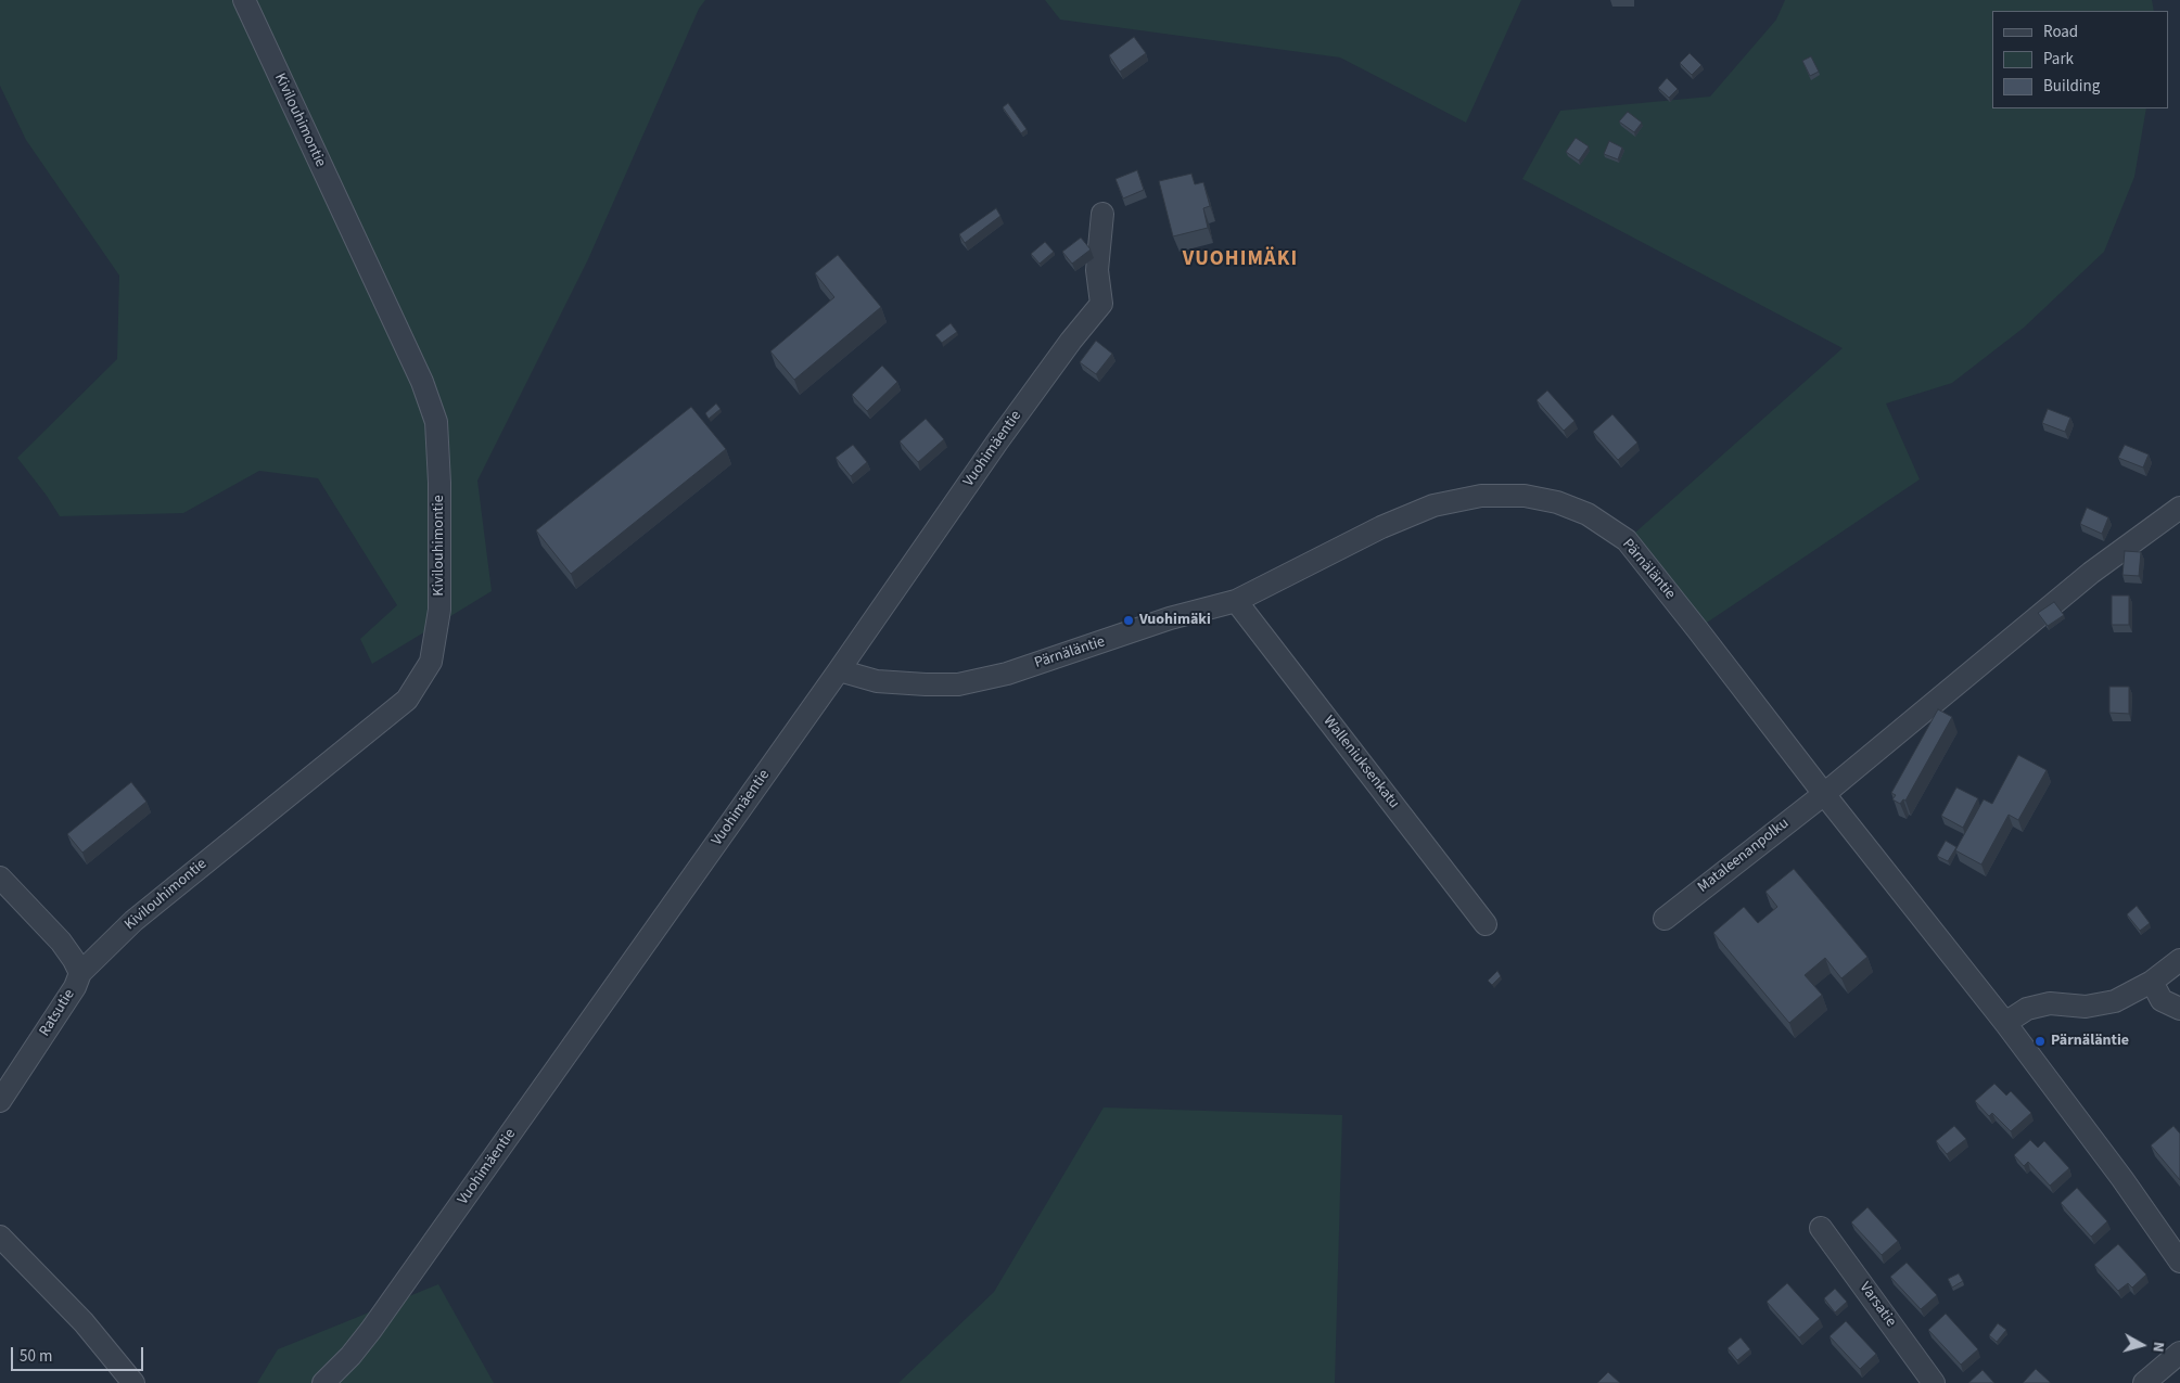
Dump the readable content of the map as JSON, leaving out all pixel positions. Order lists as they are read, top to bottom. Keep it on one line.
{"streets":{"street":["Kivilouhimontie","Vuohimäentie","Pärnäläntie","Walleniuksenkatu","Mataleenanpolku","Ratsutie","Varsatie"]},"crossings":[["Kivilouhimontie","Ratsutie"],["Vuohimäentie","Pärnäläntie"],["Pärnäläntie","Walleniuksenkatu"],["Pärnäläntie","Mataleenanpolku"]],"districts":["VUOHIMÄKI"],"places":["Vuohimäki","Pärnäläntie"],"legend":["Road","Park","Building"],"scale_bar":"50 m","north":"right"}
